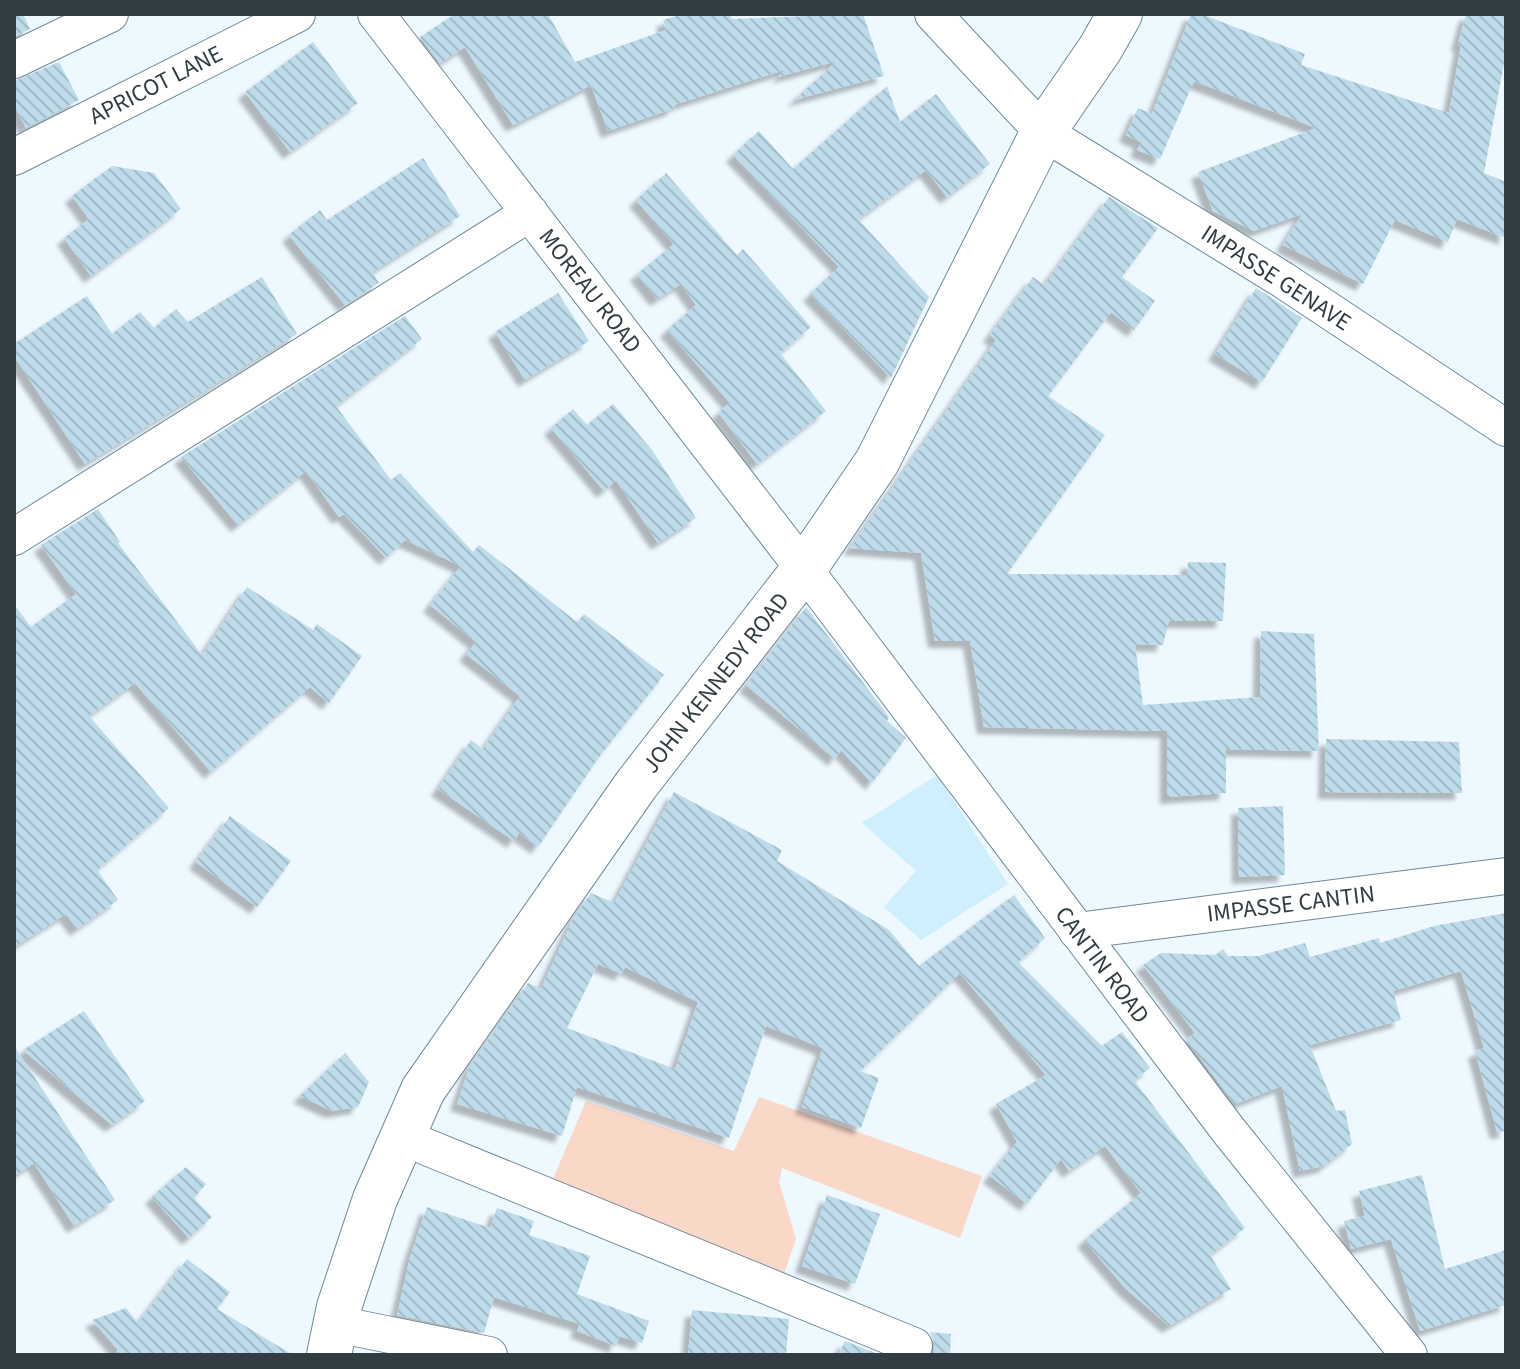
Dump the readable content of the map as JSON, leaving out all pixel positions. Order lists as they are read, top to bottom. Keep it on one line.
{"streets":{"main road":["JOHN KENNEDY ROAD"],"street":["APRICOT LANE","IMPASSE GENAVE","MOREAU ROAD","IMPASSE CANTIN","CANTIN ROAD"]},"crossings":[["IMPASSE GENAVE","JOHN KENNEDY ROAD"],["MOREAU ROAD","JOHN KENNEDY ROAD"],["MOREAU ROAD","CANTIN ROAD"],["JOHN KENNEDY ROAD","CANTIN ROAD"],["IMPASSE CANTIN","CANTIN ROAD"]]}
